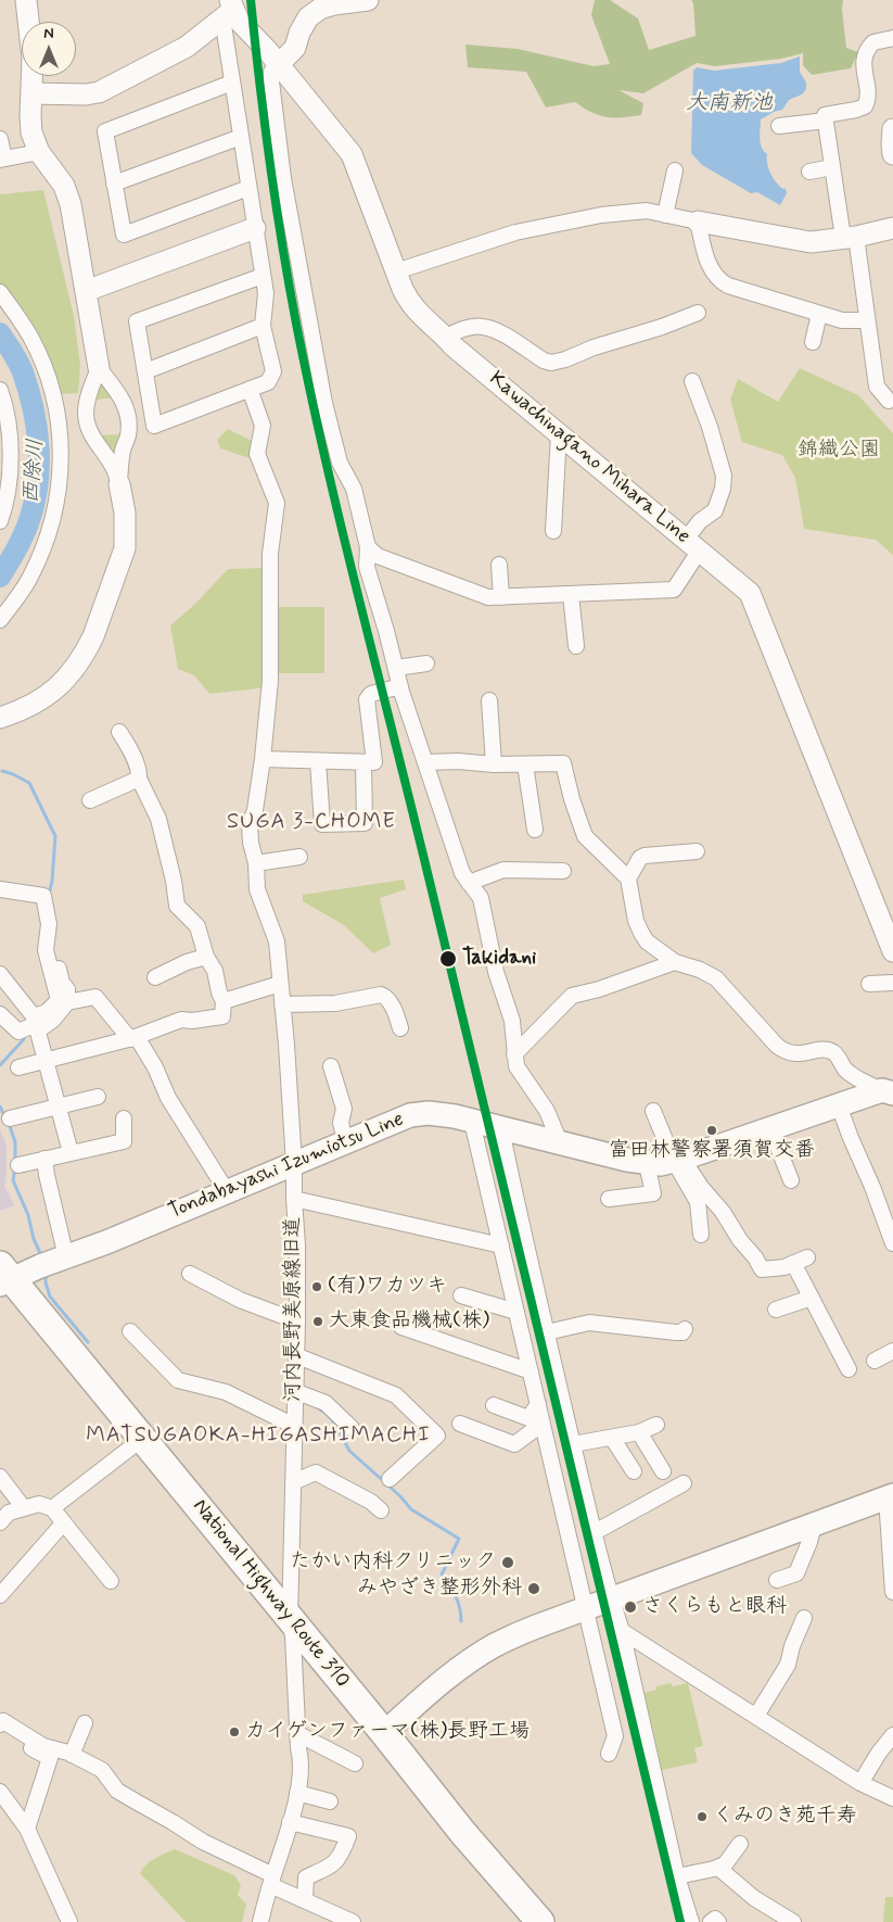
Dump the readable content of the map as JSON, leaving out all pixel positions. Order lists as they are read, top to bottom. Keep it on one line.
{"streets":{"highway":["National Highway Route 310"],"main road":["Tondabayashi Izumiotsu Line"],"street":["Kawachinagano Mihara Line","河内長野美原線旧道"]},"crossings":[["Tondabayashi Izumiotsu Line","河内長野美原線旧道"],["Tondabayashi Izumiotsu Line","National Highway Route 310"],["河内長野美原線旧道","National Highway Route 310"]],"districts":["SUGA 3-CHOME","MATSUGAOKA-HIGASHIMACHI"],"water":["大南新池","西除川"],"parks":["錦織公園"],"places":["Takidani","富田林警察署須賀交番","(有)ワカツキ","大東食品機械(株)","たかい内科クリニック","みやざき整形外科","さくらもと眼科","カイゲンファーマ(株)長野工場","くみのき苑千寿"],"north":"top"}
